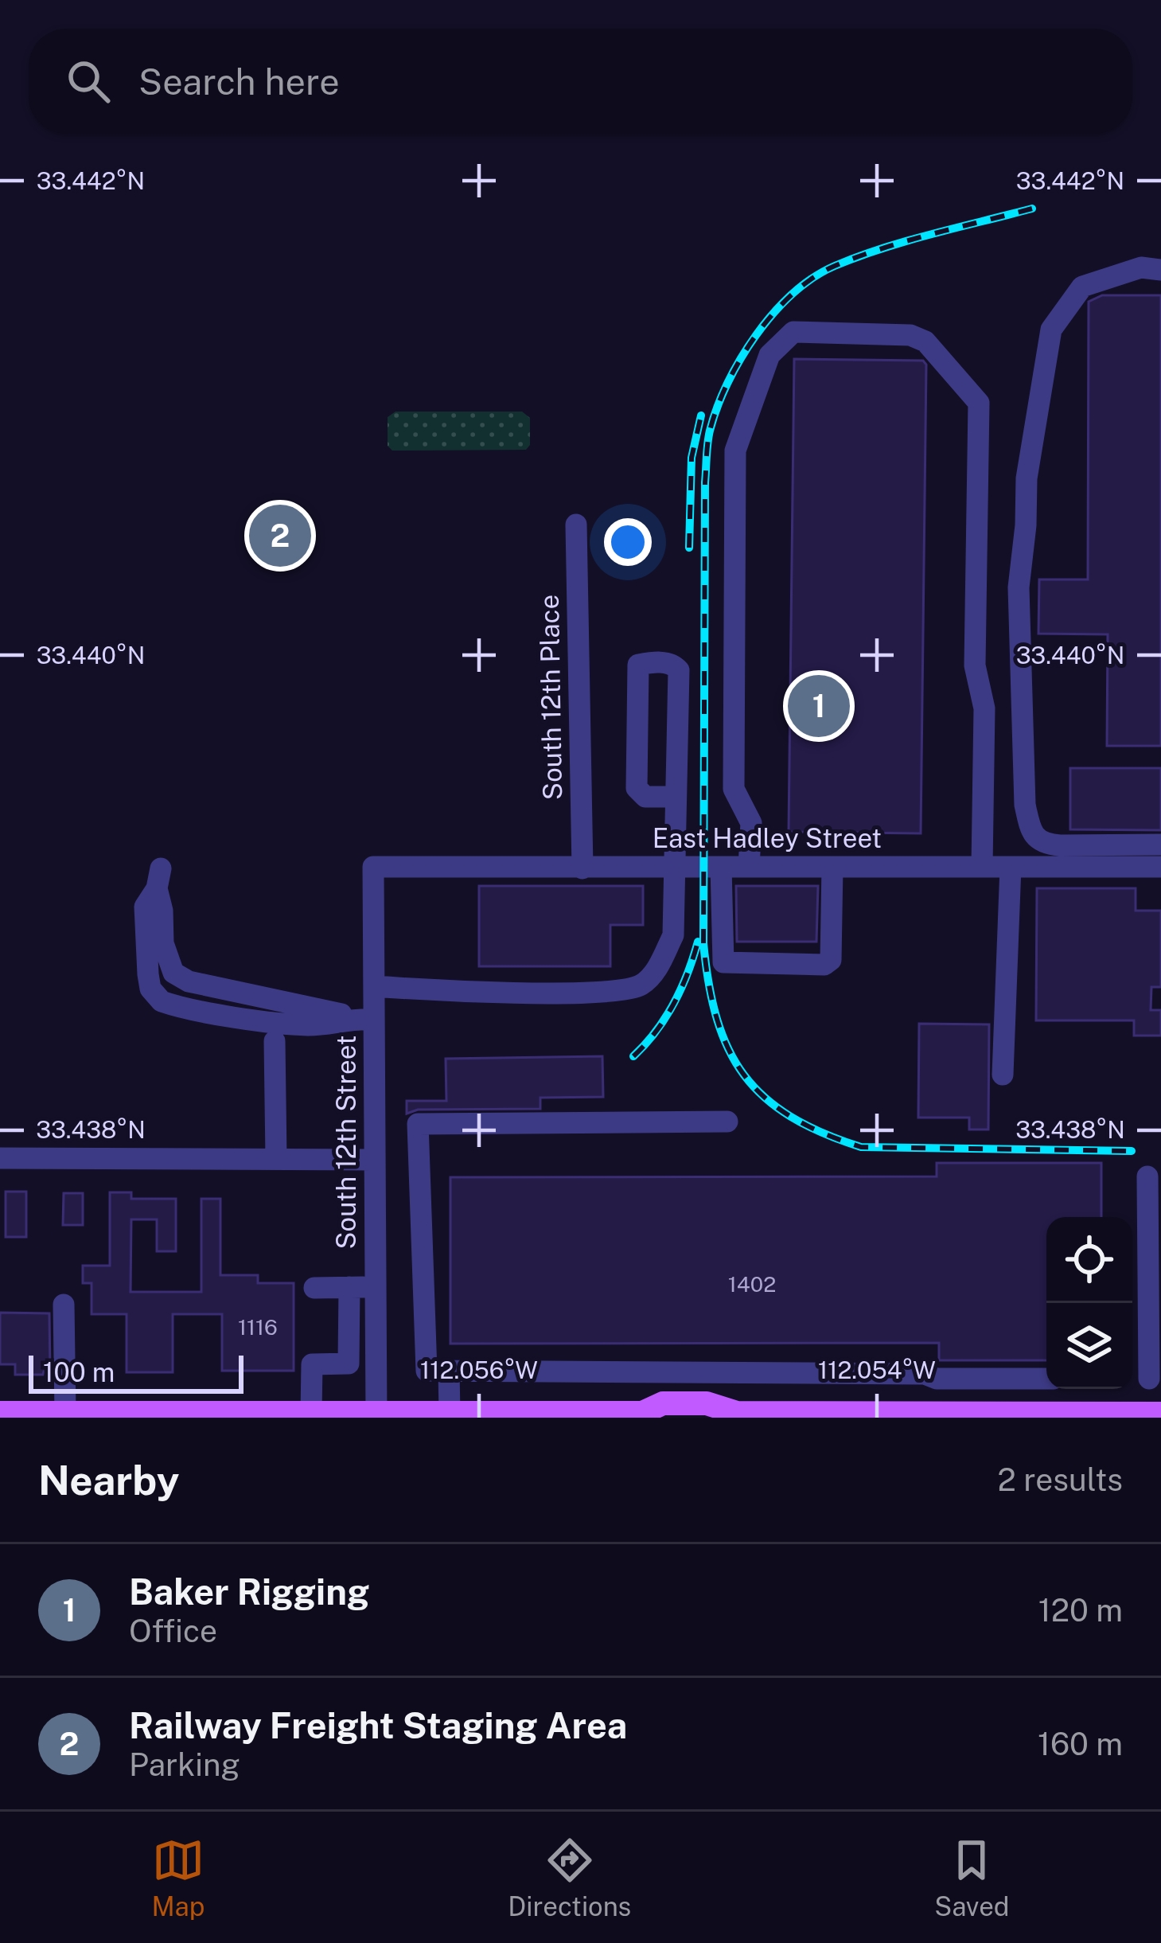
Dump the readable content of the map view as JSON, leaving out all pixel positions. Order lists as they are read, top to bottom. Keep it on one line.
{"streets":{"street":["South 12th Place","East Hadley Street","South 12th Street"]},"crossings":[["South 12th Place","East Hadley Street"],["East Hadley Street","South 12th Street"]],"house_numbers":["1402","1116"],"scale_bar":"100 m","page":{"search":"Search here","pins":["2","1"],"scale":"100 m","heading":["Nearby","2 results"],"list":[{"mark":"1","name":"Baker Rigging","note":"Office","value":"120 m"},{"mark":"2","name":"Railway Freight Staging Area","note":"Parking","value":"160 m"}],"nav":["Map","Directions","Saved"]},"coordinates":["33.442°N","33.440°N","33.438°N","112.056°W","112.054°W"]}
